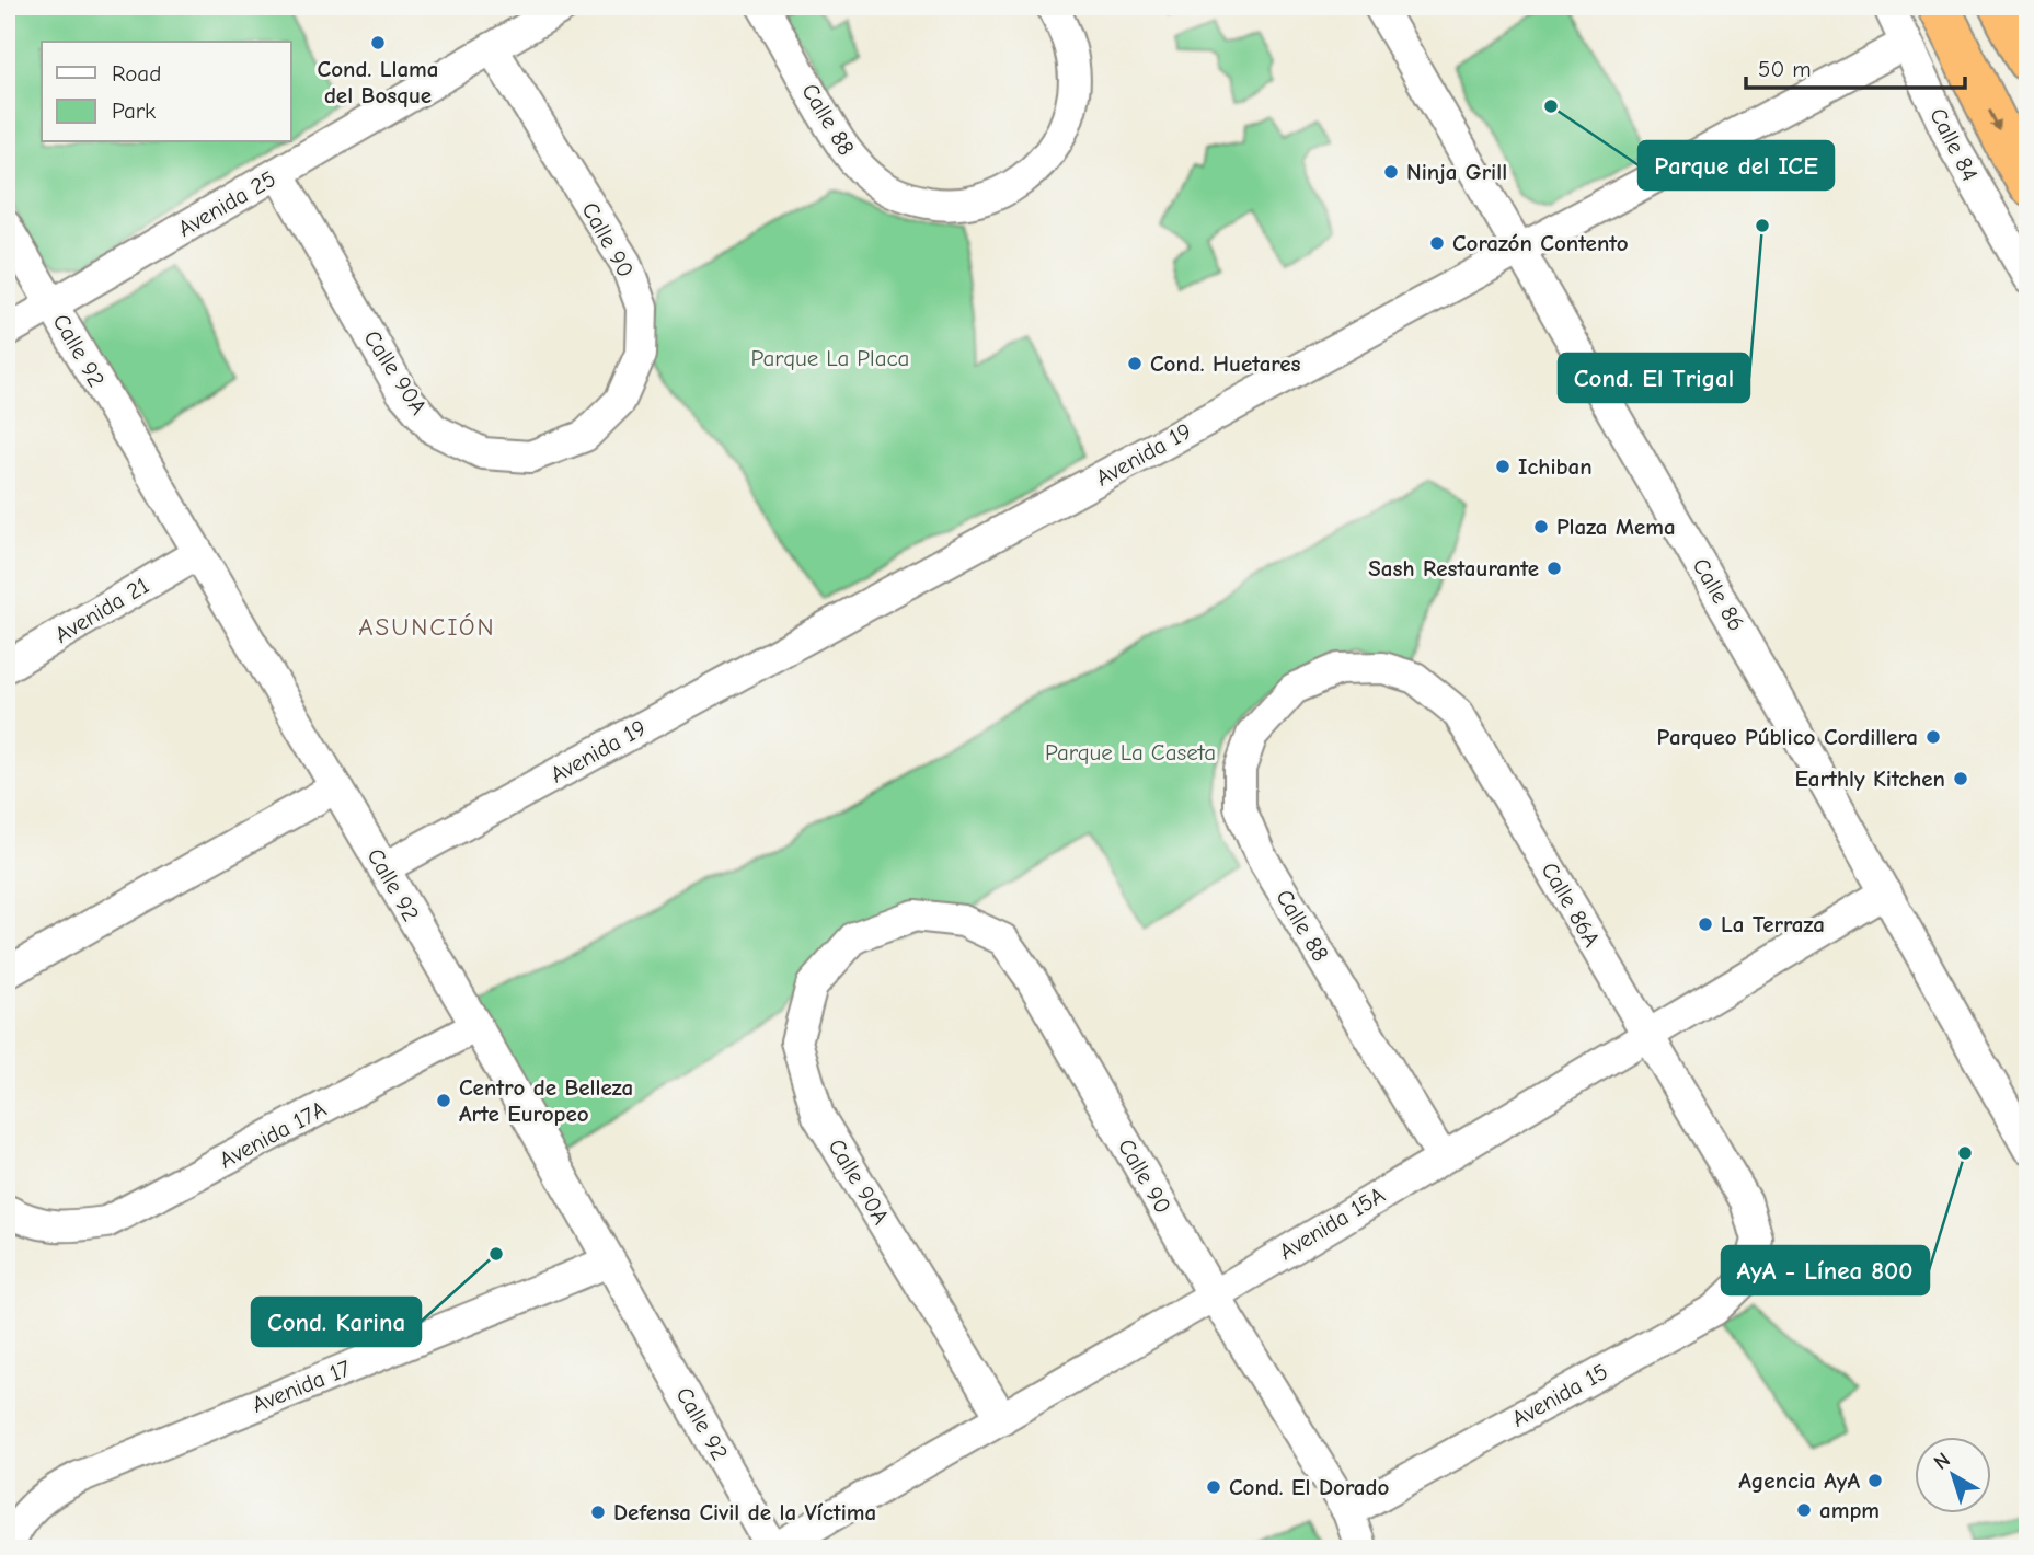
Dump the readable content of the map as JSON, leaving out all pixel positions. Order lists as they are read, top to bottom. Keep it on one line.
{"streets":{"street":["Calle 88","Calle 84","Avenida 25","Calle 90","Calle 92","Calle 90A","Avenida 19","Calle 86","Avenida 21","Calle 86A","Avenida 17A","Avenida 15A","Avenida 17","Avenida 15"]},"crossings":[["Calle 88","Calle 86A"],["Calle 88","Avenida 15A"],["Calle 84","Avenida 19"],["Avenida 25","Calle 90"],["Avenida 25","Calle 92"],["Avenida 25","Calle 90A"],["Calle 90","Calle 90A"],["Calle 90","Avenida 15A"],["Calle 90","Avenida 15"],["Calle 92","Avenida 19"],["Calle 92","Avenida 21"],["Calle 92","Avenida 17A"],["Calle 92","Avenida 15A"],["Calle 92","Avenida 17"],["Calle 90A","Avenida 15A"],["Avenida 19","Calle 86"],["Calle 86","Avenida 15A"],["Calle 86A","Avenida 15A"],["Calle 86A","Avenida 15"]],"districts":["ASUNCIÓN"],"parks":["Parque La Placa","Parque La Caseta"],"places":["Cond. Llama del Bosque","Parque del ICE","Ninja Grill","Cond. El Trigal","Corazón Contento","Cond. Huetares","Ichiban","Plaza Mema","Sash Restaurante","Parqueo Público Cordillera","Earthly Kitchen","La Terraza","Centro de Belleza Arte Europeo","AyA - Línea 800","Cond. Karina","Agencia AyA","Cond. El Dorado","ampm","Defensa Civil de la Víctima"],"legend":["Road","Park"],"scale_bar":"50 m","north":"top left"}
